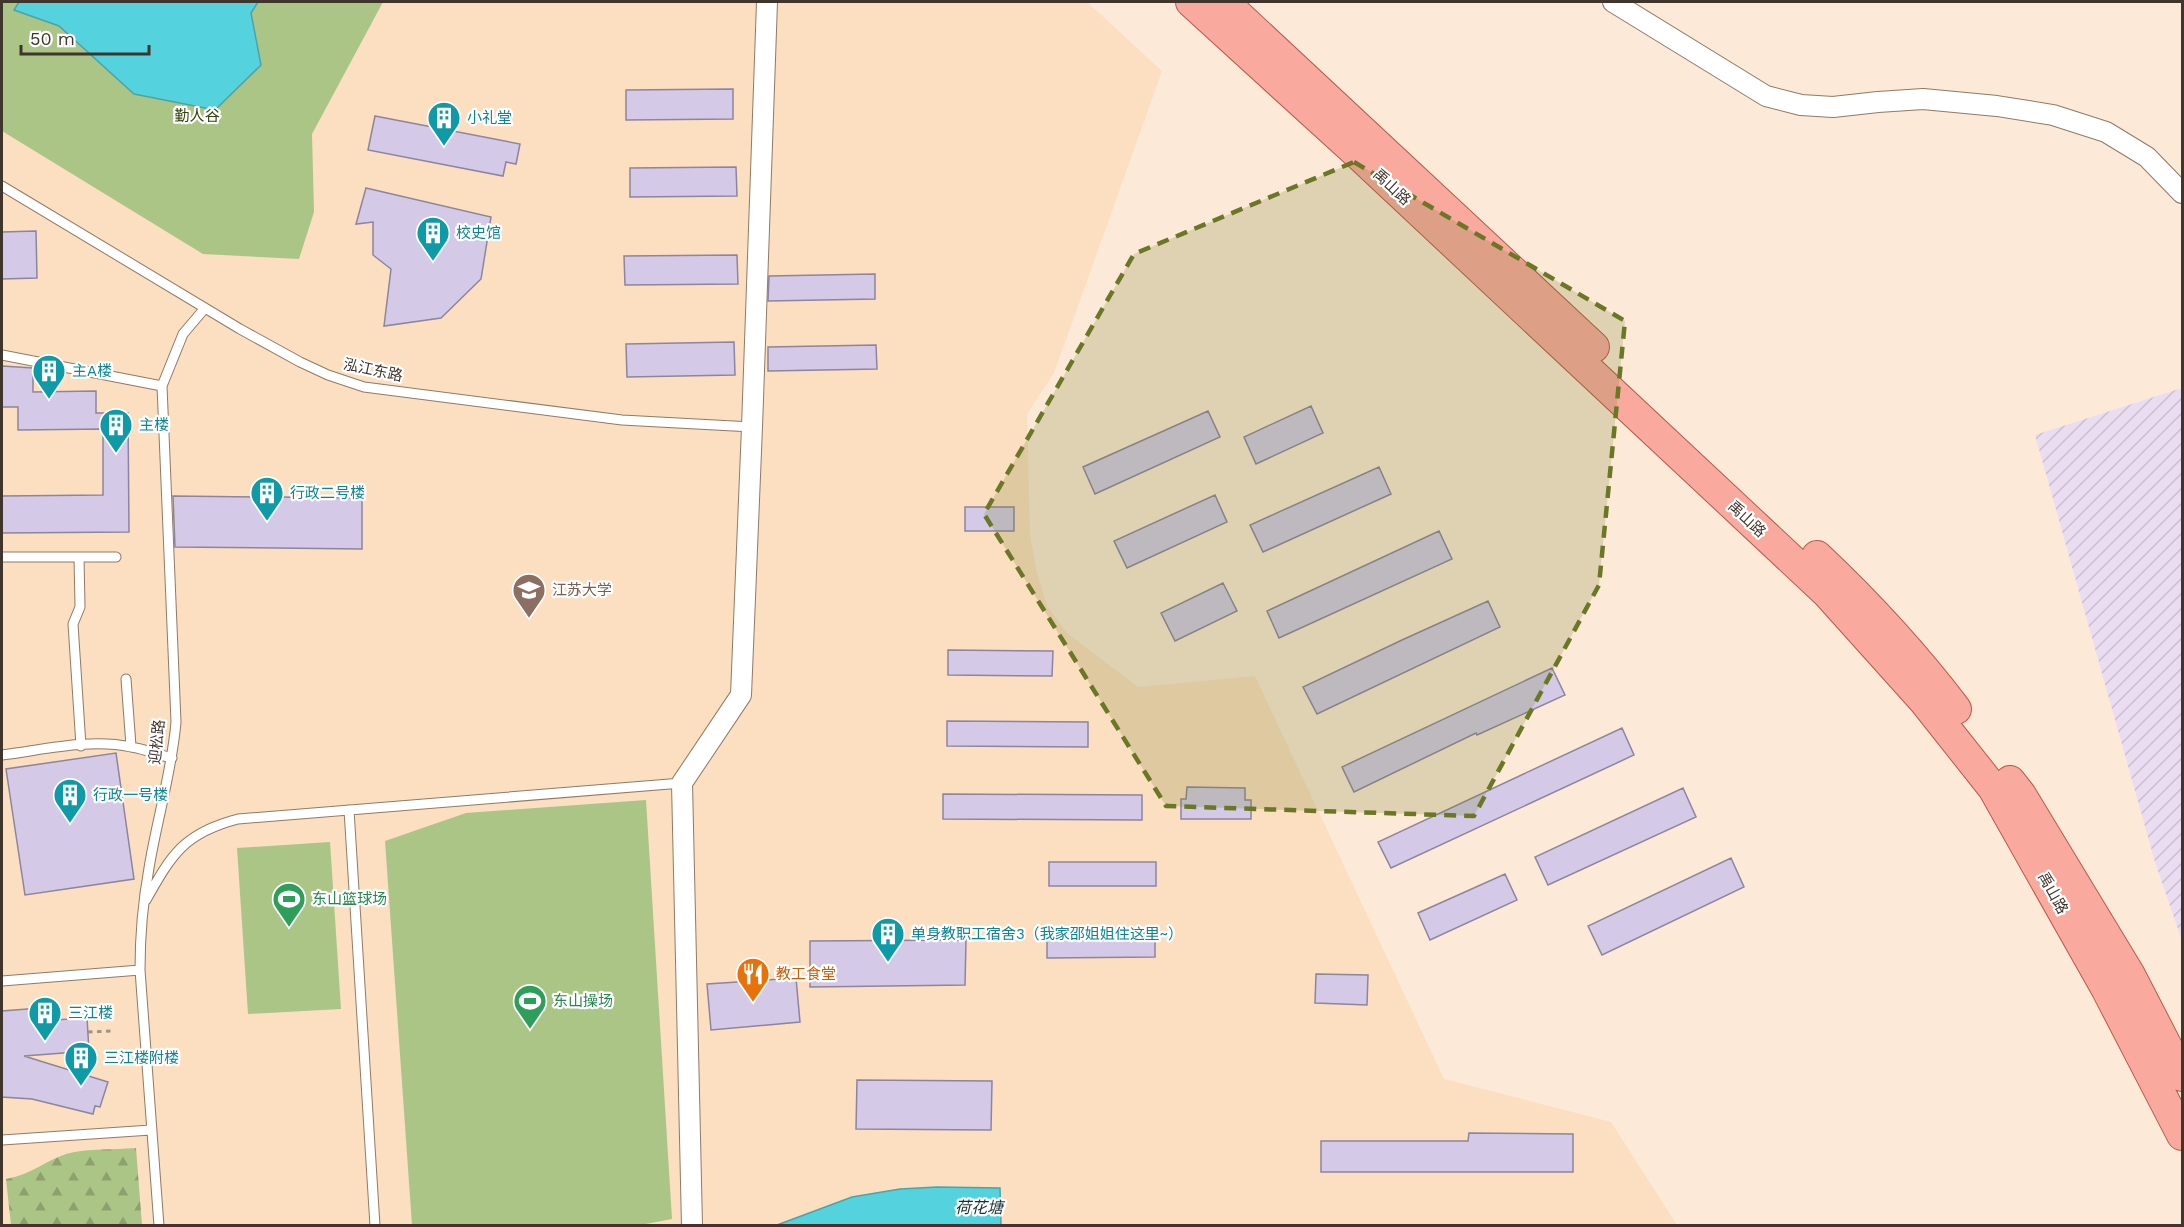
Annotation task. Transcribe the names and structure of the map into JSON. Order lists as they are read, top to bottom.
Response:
{
  "streets": {
    "main road": ["禹山路"],
    "lane": ["泓江东路", "迎松路"]
  },
  "crossings": [
    ["泓江东路", "迎松路"]
  ],
  "water": ["荷花塘"],
  "parks": ["勤人谷"],
  "places": {
    "building": [
      "小礼堂",
      "校史馆",
      "主A楼",
      "主楼",
      "行政二号楼",
      "行政一号楼",
      "单身教职工宿舍3（我家邵姐姐住这里~）",
      "三江楼",
      "三江楼附楼"
    ],
    "school or university": ["江苏大学"],
    "sports": ["东山篮球场", "东山操场"],
    "restaurant": ["教工食堂"]
  },
  "scale_bar": "50 m"
}
